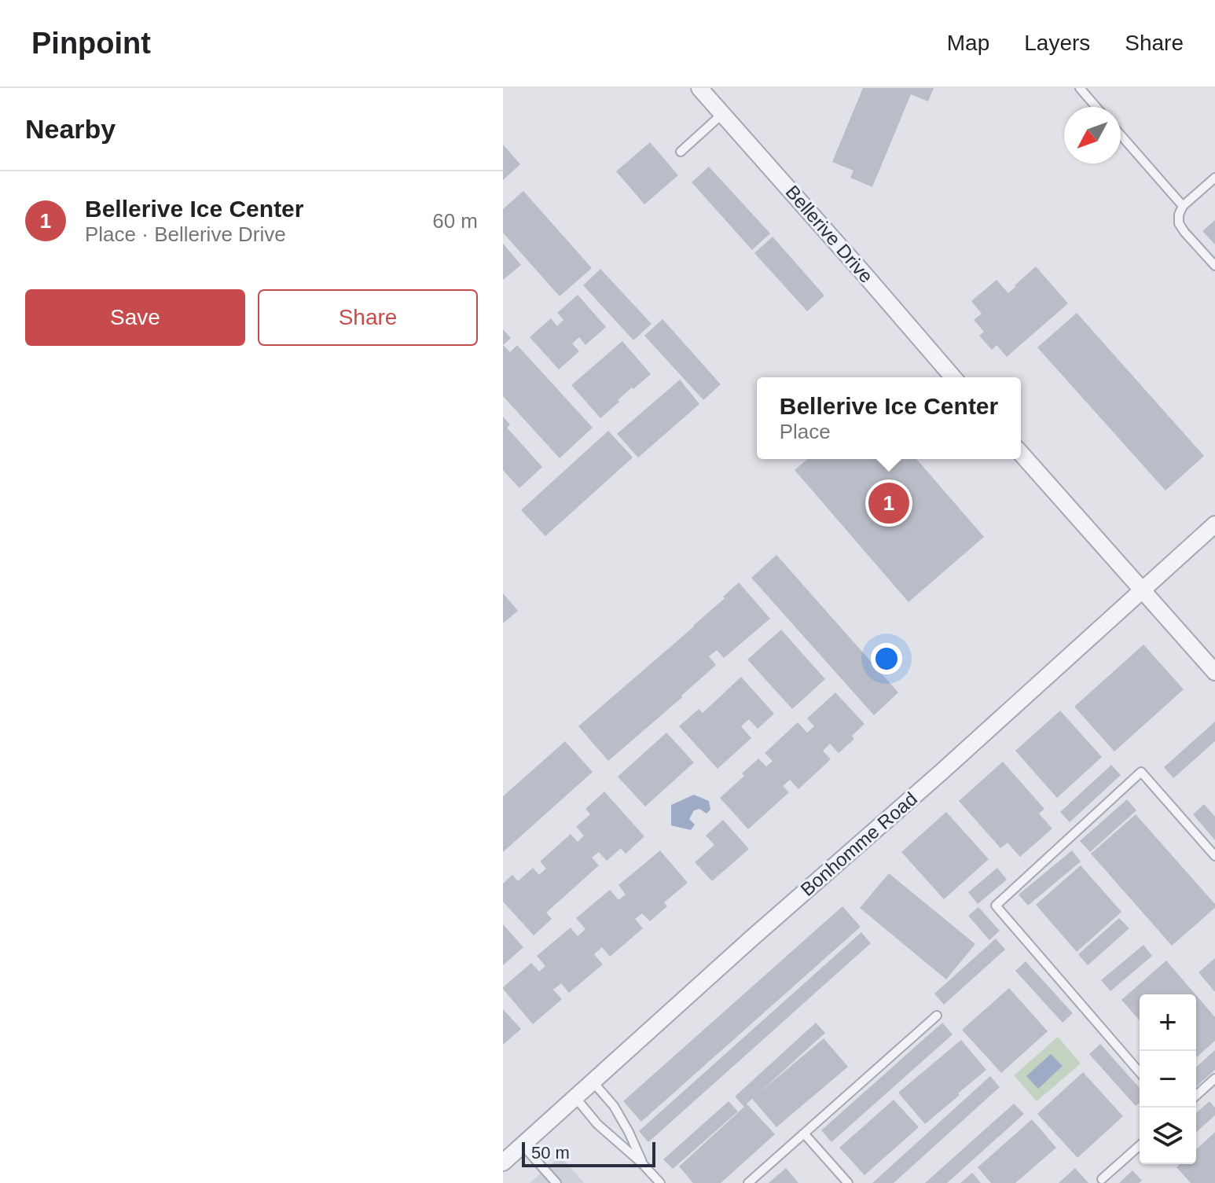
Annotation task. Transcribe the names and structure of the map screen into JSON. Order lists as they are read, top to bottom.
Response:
{
  "streets": {
    "street": ["Bellerive Drive", "Bonhomme Road"]
  },
  "scale_bar": "50 m",
  "north": "bottom left",
  "page": {
    "header": "Pinpoint",
    "nav": ["Map", "Layers", "Share"],
    "heading": "Nearby",
    "list": [
      {
        "mark": "1",
        "name": "Bellerive Ice Center",
        "note": "Place · Bellerive Drive",
        "value": "60 m"
      }
    ],
    "buttons": ["Save", "Share"],
    "popup": ["Bellerive Ice Center", "Place"],
    "pins": "1",
    "map_buttons": ["+", "−"],
    "scale": "50 m"
  }
}
